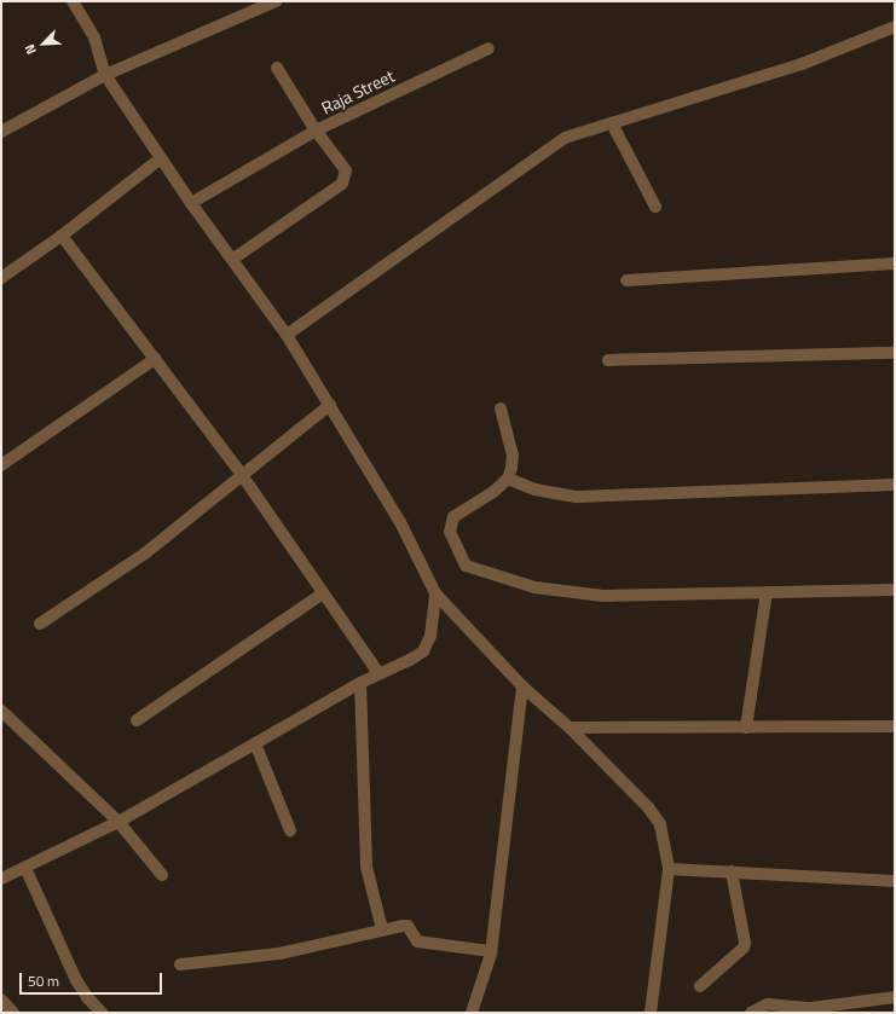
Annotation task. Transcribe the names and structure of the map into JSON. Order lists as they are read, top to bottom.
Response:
{
  "streets": {
    "street": ["Raja Street"]
  },
  "scale_bar": "50 m",
  "north": "bottom left"
}
